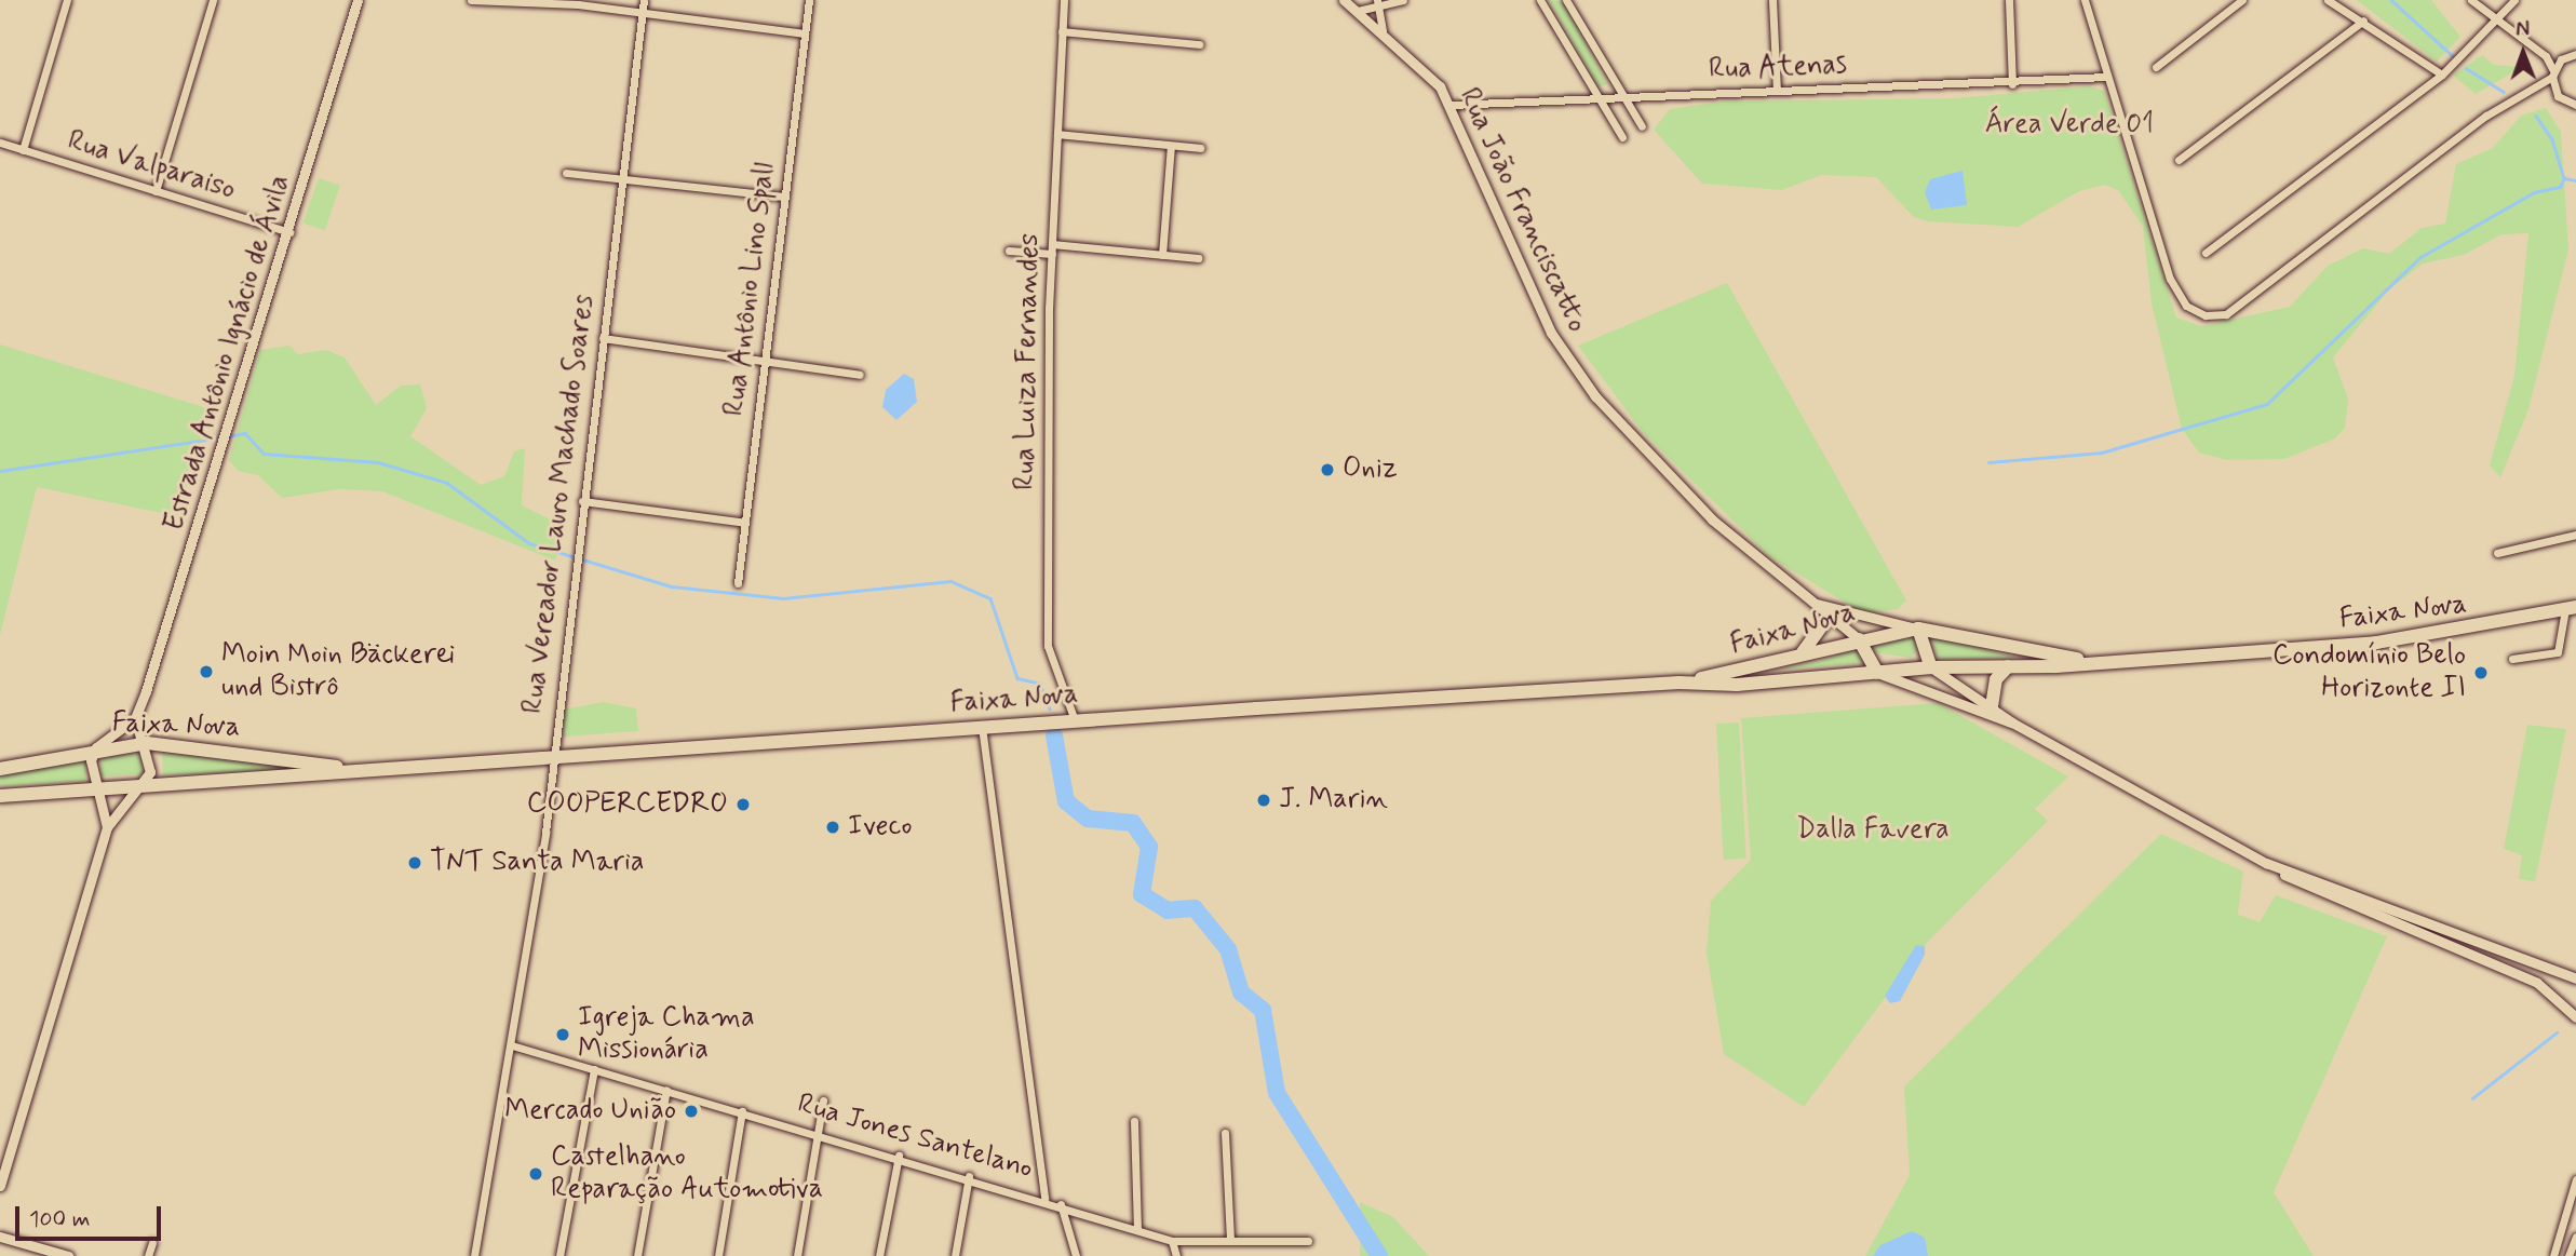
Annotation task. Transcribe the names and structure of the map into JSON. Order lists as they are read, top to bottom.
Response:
{
  "streets": {
    "highway": ["Faixa Nova"],
    "street": [
      "Rua Atenas",
      "Rua Valparaiso",
      "Rua João Franciscatto",
      "Rua Antônio Lino Spall",
      "Estrada Antônio Ignácio de Ávila",
      "Rua Luiza Fernandes",
      "Rua Vereador Lauro Machado Soares",
      "Rua Jones Santelano"
    ]
  },
  "crossings": [
    ["Rua Atenas", "Rua João Franciscatto"],
    ["Rua Valparaiso", "Estrada Antônio Ignácio de Ávila"],
    ["Rua João Franciscatto", "Faixa Nova"],
    ["Rua Luiza Fernandes", "Faixa Nova"],
    ["Rua Vereador Lauro Machado Soares", "Faixa Nova"],
    ["Rua Vereador Lauro Machado Soares", "Rua Jones Santelano"]
  ],
  "parks": ["Área Verde 01", "Dalla Favera"],
  "places": [
    "Oniz",
    "Moin Moin Bäckerei und Bistrô",
    "Condomínio Belo Horizonte II",
    "J. Marin",
    "COOPERCEDRO",
    "Iveco",
    "TNT Santa Maria",
    "Igreja Chama Missionária",
    "Mercado União",
    "Castelhano Reparação Automotiva"
  ],
  "scale_bar": "100 m",
  "north": "top"
}
